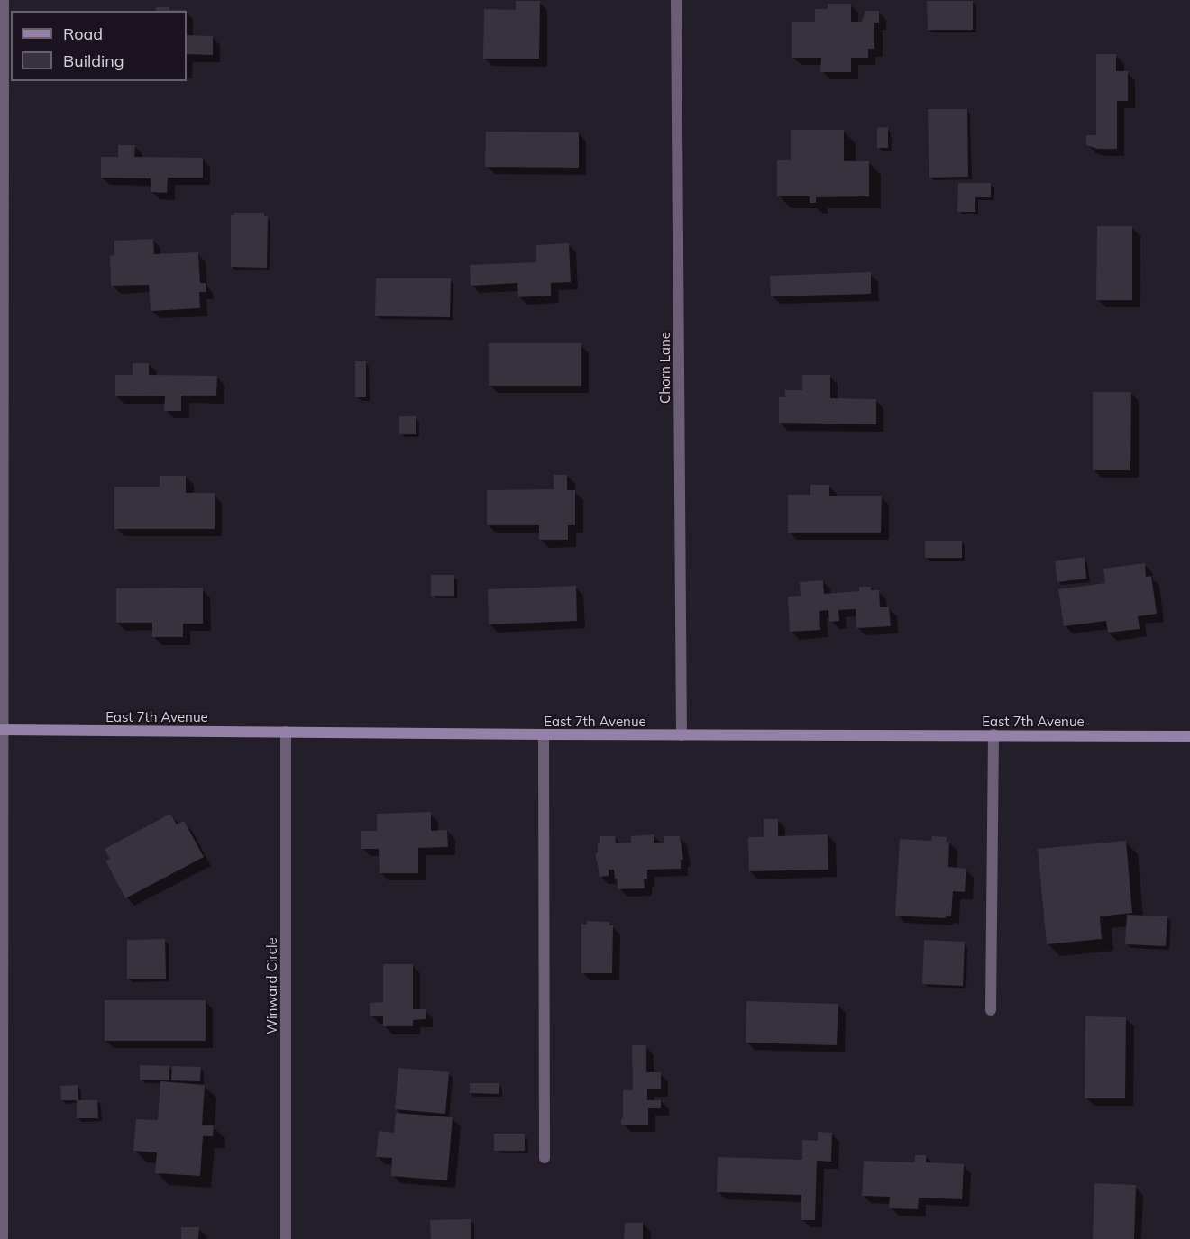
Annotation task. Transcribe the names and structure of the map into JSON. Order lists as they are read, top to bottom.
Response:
{
  "streets": {
    "main road": ["East 7th Avenue"],
    "street": ["Chorn Lane", "Winward Circle"]
  },
  "crossings": [
    ["Chorn Lane", "East 7th Avenue"],
    ["East 7th Avenue", "Winward Circle"]
  ],
  "legend": ["Road", "Building"]
}
